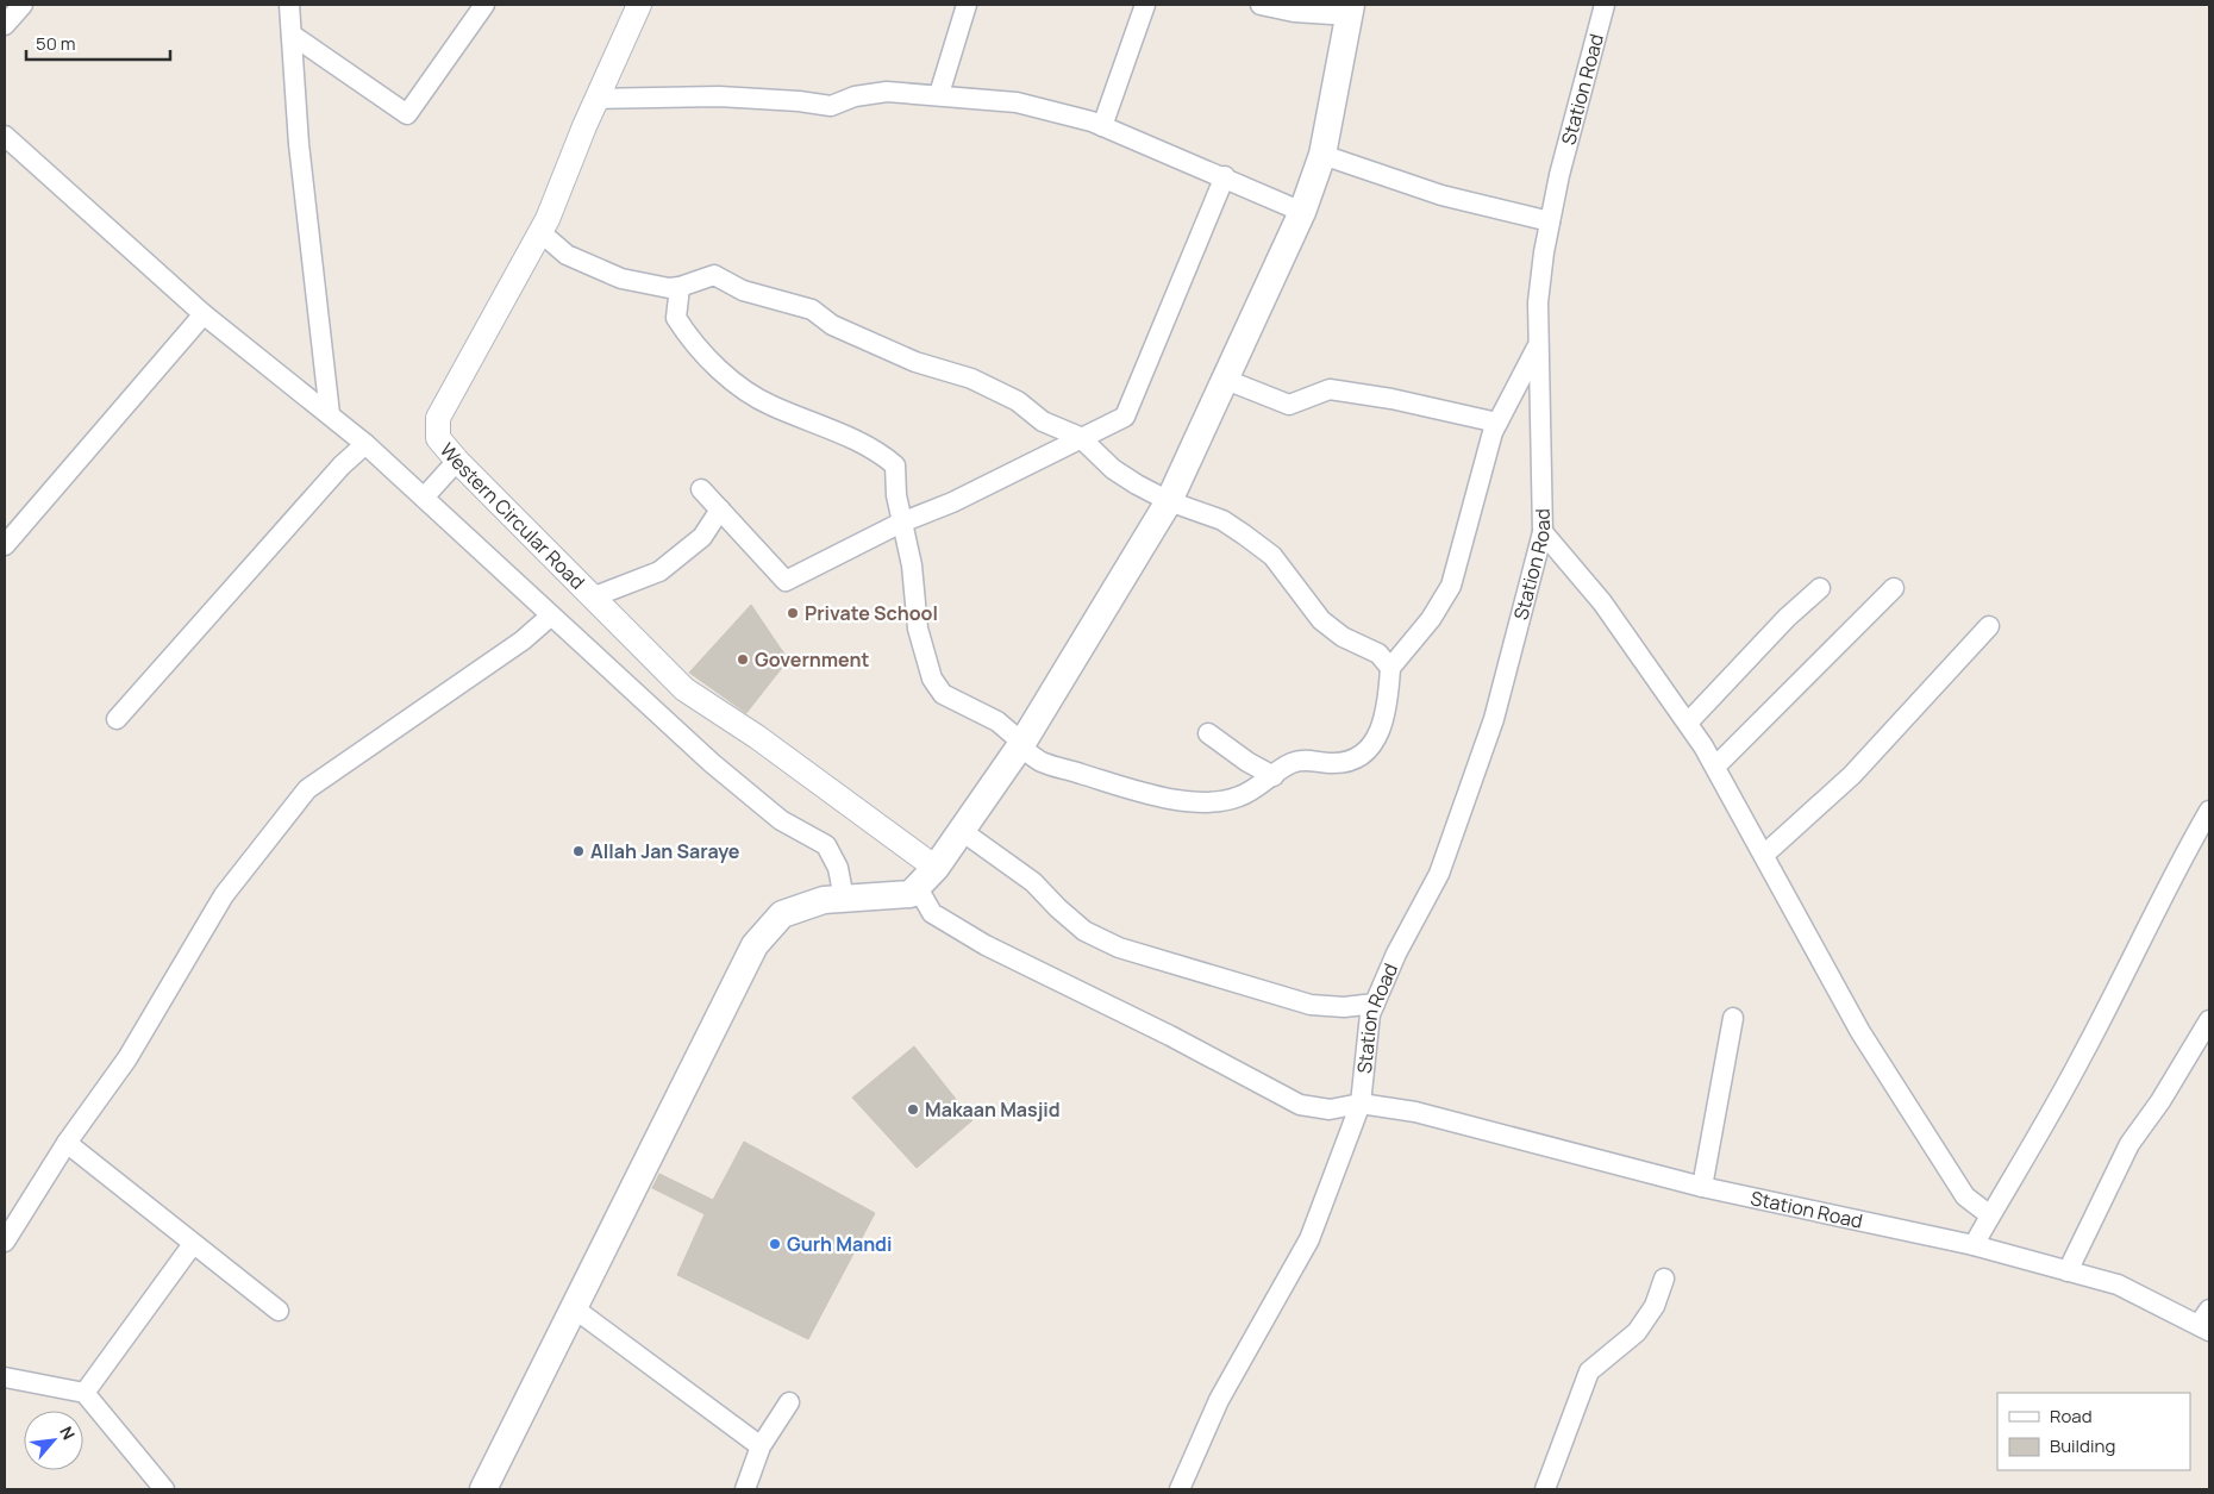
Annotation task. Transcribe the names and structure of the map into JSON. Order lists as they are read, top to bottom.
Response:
{
  "streets": {
    "street": ["Station Road", "Western Circular Road"]
  },
  "places": [
    "Private School",
    "Government",
    "Allah Jan Saraye",
    "Makaan Masjid",
    "Gurh Mandi"
  ],
  "legend": ["Road", "Building"],
  "scale_bar": "50 m",
  "north": "top right"
}
